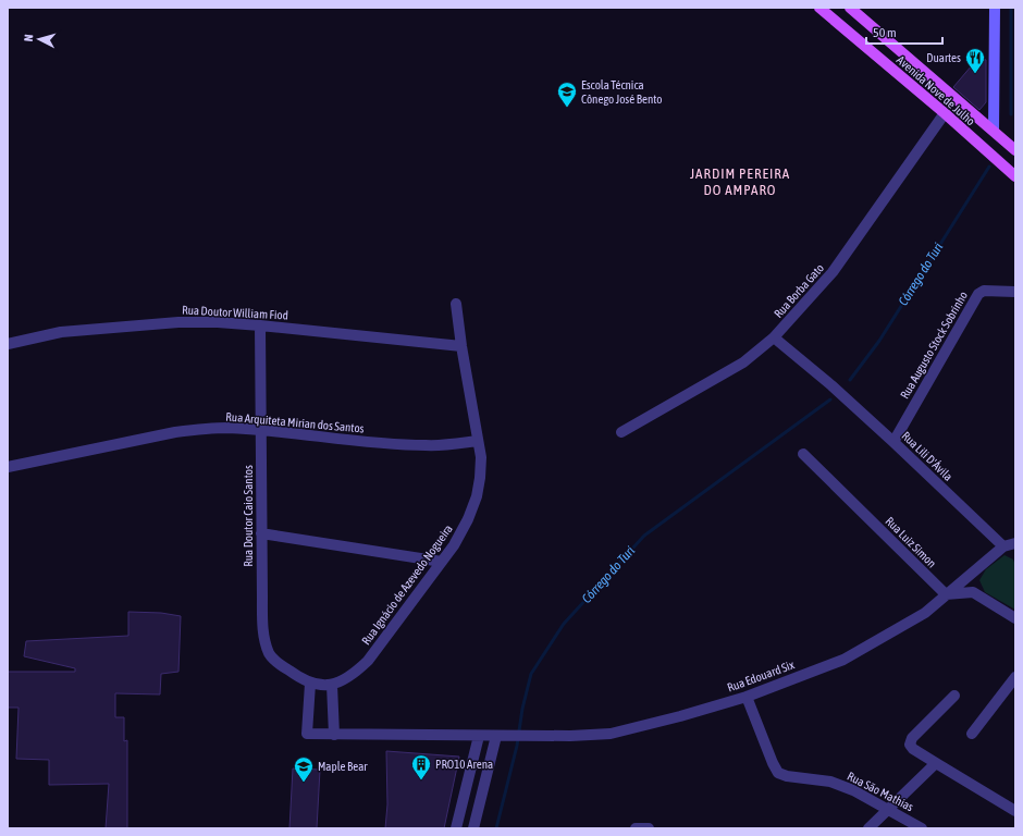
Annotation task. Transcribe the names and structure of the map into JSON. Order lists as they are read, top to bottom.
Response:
{
  "streets": {
    "main road": ["Avenida Nove de Julho"],
    "street": [
      "Rua Borba Gato",
      "Rua Doutor William Fiod",
      "Rua Augusto Stock Sobrinho",
      "Rua Arquiteta Mirian dos Santos",
      "Rua Lili D'Ávila",
      "Rua Doutor Caio Santos",
      "Rua Luiz Simon",
      "Rua Ignácio de Azevedo Nogueira",
      "Rua Edouard Six",
      "Rua São Mathias"
    ]
  },
  "crossings": [
    ["Avenida Nove de Julho", "Rua Borba Gato"],
    ["Rua Borba Gato", "Rua Lili D'Ávila"],
    ["Rua Doutor William Fiod", "Rua Doutor Caio Santos"],
    ["Rua Doutor William Fiod", "Rua Ignácio de Azevedo Nogueira"],
    ["Rua Augusto Stock Sobrinho", "Rua Lili D'Ávila"],
    ["Rua Arquiteta Mirian dos Santos", "Rua Doutor Caio Santos"],
    ["Rua Arquiteta Mirian dos Santos", "Rua Ignácio de Azevedo Nogueira"],
    ["Rua Lili D'Ávila", "Rua Edouard Six"],
    ["Rua Doutor Caio Santos", "Rua Ignácio de Azevedo Nogueira"],
    ["Rua Doutor Caio Santos", "Rua Edouard Six"],
    ["Rua Luiz Simon", "Rua Edouard Six"],
    ["Rua Ignácio de Azevedo Nogueira", "Rua Edouard Six"],
    ["Rua Edouard Six", "Rua São Mathias"]
  ],
  "districts": ["JARDIM PEREIRA DO AMPARO"],
  "water": ["Córrego do Turi"],
  "places": {
    "restaurant": ["Duartes"],
    "school or university": ["Escola Técnica Cônego José Bento", "Maple Bear"],
    "building": ["PRO10 Arena"]
  },
  "scale_bar": "50 m",
  "north": "left"
}
